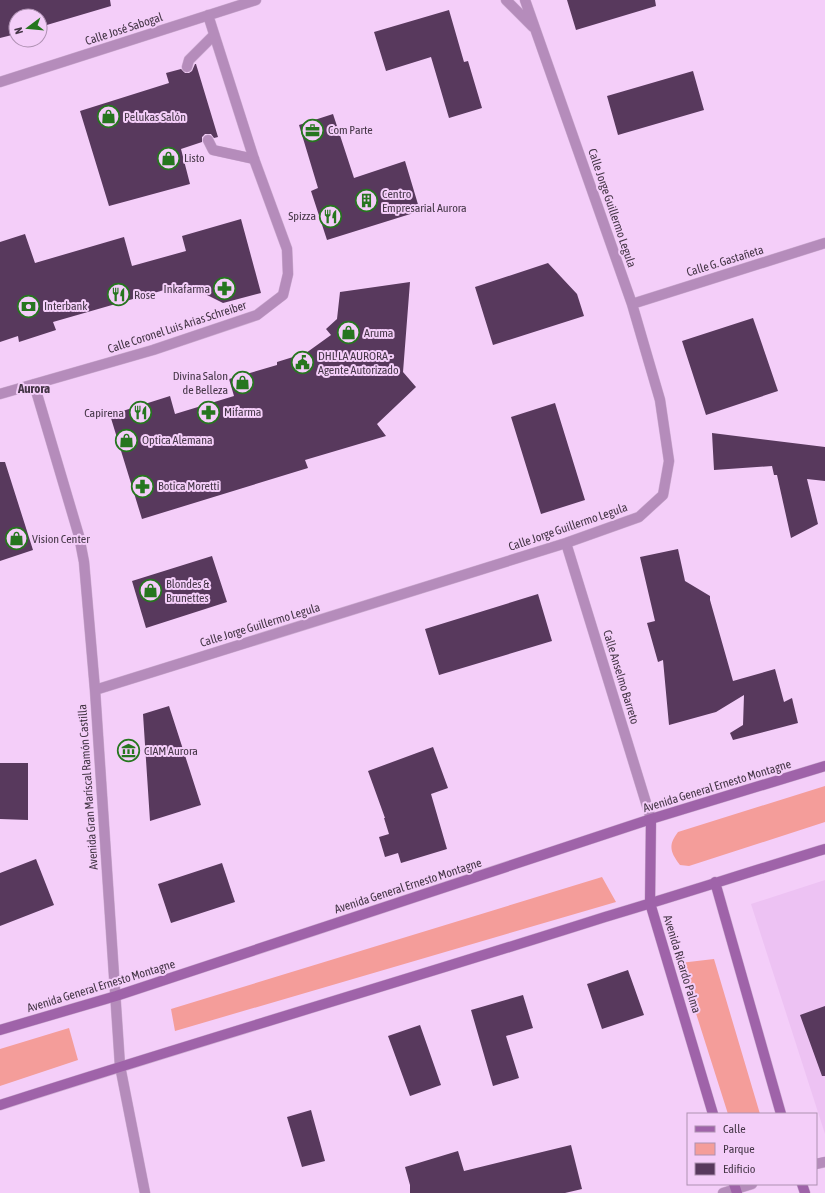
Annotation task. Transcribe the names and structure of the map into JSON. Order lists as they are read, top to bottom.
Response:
{
  "streets": {
    "main road": ["Avenida General Ernesto Montagne", "Avenida Ricardo Palma"],
    "street": [
      "Calle José Sabogal",
      "Calle Jorge Guillermo Legula",
      "Calle G. Gastañeta",
      "Calle Coronel Luis Arias Schreiber",
      "Calle Anselmo Barreto",
      "Avenida Gran Maríscal Ramón Castilla"
    ]
  },
  "crossings": [
    ["Calle José Sabogal", "Calle Coronel Luis Arias Schreiber"],
    ["Calle Jorge Guillermo Legula", "Calle G. Gastañeta"],
    ["Calle Jorge Guillermo Legula", "Calle Anselmo Barreto"],
    ["Calle Jorge Guillermo Legula", "Avenida Gran Maríscal Ramón Castilla"],
    ["Calle Coronel Luis Arias Schreiber", "Avenida Gran Maríscal Ramón Castilla"],
    ["Calle Anselmo Barreto", "Avenida General Ernesto Montagne"],
    ["Calle Anselmo Barreto", "Avenida Ricardo Palma"],
    ["Avenida General Ernesto Montagne", "Avenida Gran Maríscal Ramón Castilla"],
    ["Avenida General Ernesto Montagne", "Avenida Ricardo Palma"]
  ],
  "districts": ["Aurora"],
  "places": {
    "shop": [
      "Pelukas Salón",
      "Listo",
      "Aruma",
      "Divina Salon de Belleza",
      "Optica Alemana",
      "Vision Center",
      "Blondes & Brunettes"
    ],
    "office": ["Com Parte"],
    "building": ["Centro Empresarial Aurora"],
    "restaurant": ["Spizza", "Rose", "Capirena"],
    "pharmacy": ["Inkafarma", "Mifarma", "Botica Moretti"],
    "bank": ["Interbank"],
    "public building": ["DHL LA AURORA - Agente Autorizado"],
    "museum": ["CIAM Aurora"]
  },
  "legend": ["Calle", "Parque", "Edificio"],
  "north": "left"
}
